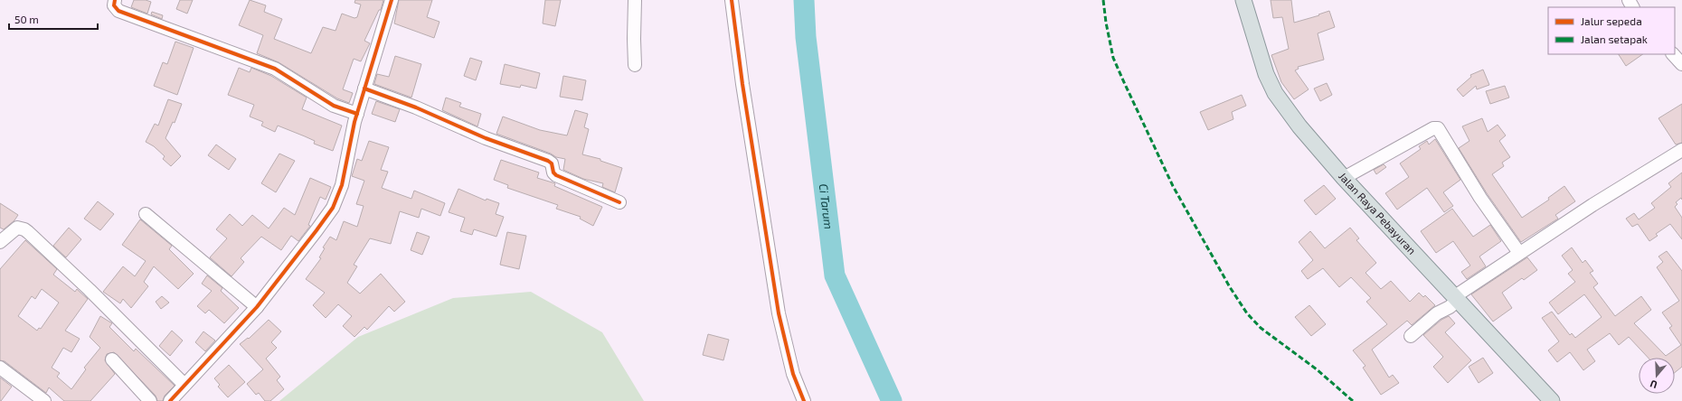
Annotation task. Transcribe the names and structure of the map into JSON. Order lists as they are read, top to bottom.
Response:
{
  "streets": {
    "main road": ["Jalan Raya Pebayuran"]
  },
  "water": ["Ci Tarum"],
  "legend": ["Jalur sepeda", "Jalan setapak"],
  "scale_bar": "50 m",
  "north": "bottom"
}
